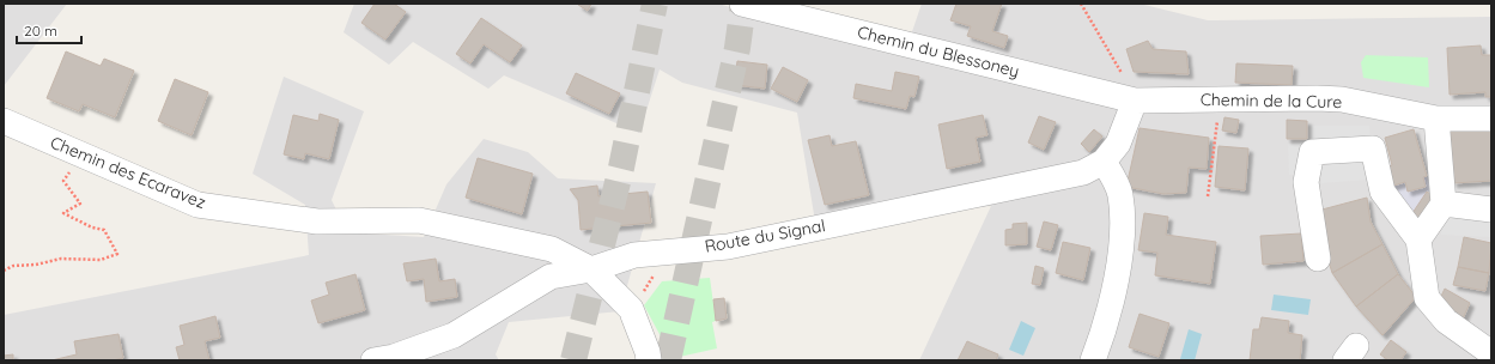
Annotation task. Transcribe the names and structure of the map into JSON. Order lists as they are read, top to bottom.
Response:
{
  "streets": {
    "street": [
      "Chemin du Blessoney",
      "Chemin de la Cure",
      "Chemin des Ecaravez",
      "Route du Signal"
    ]
  },
  "crossings": [
    ["Chemin du Blessoney", "Chemin de la Cure"],
    ["Chemin du Blessoney", "Route du Signal"],
    ["Chemin de la Cure", "Route du Signal"],
    ["Chemin des Ecaravez", "Route du Signal"]
  ],
  "scale_bar": "20 m"
}
